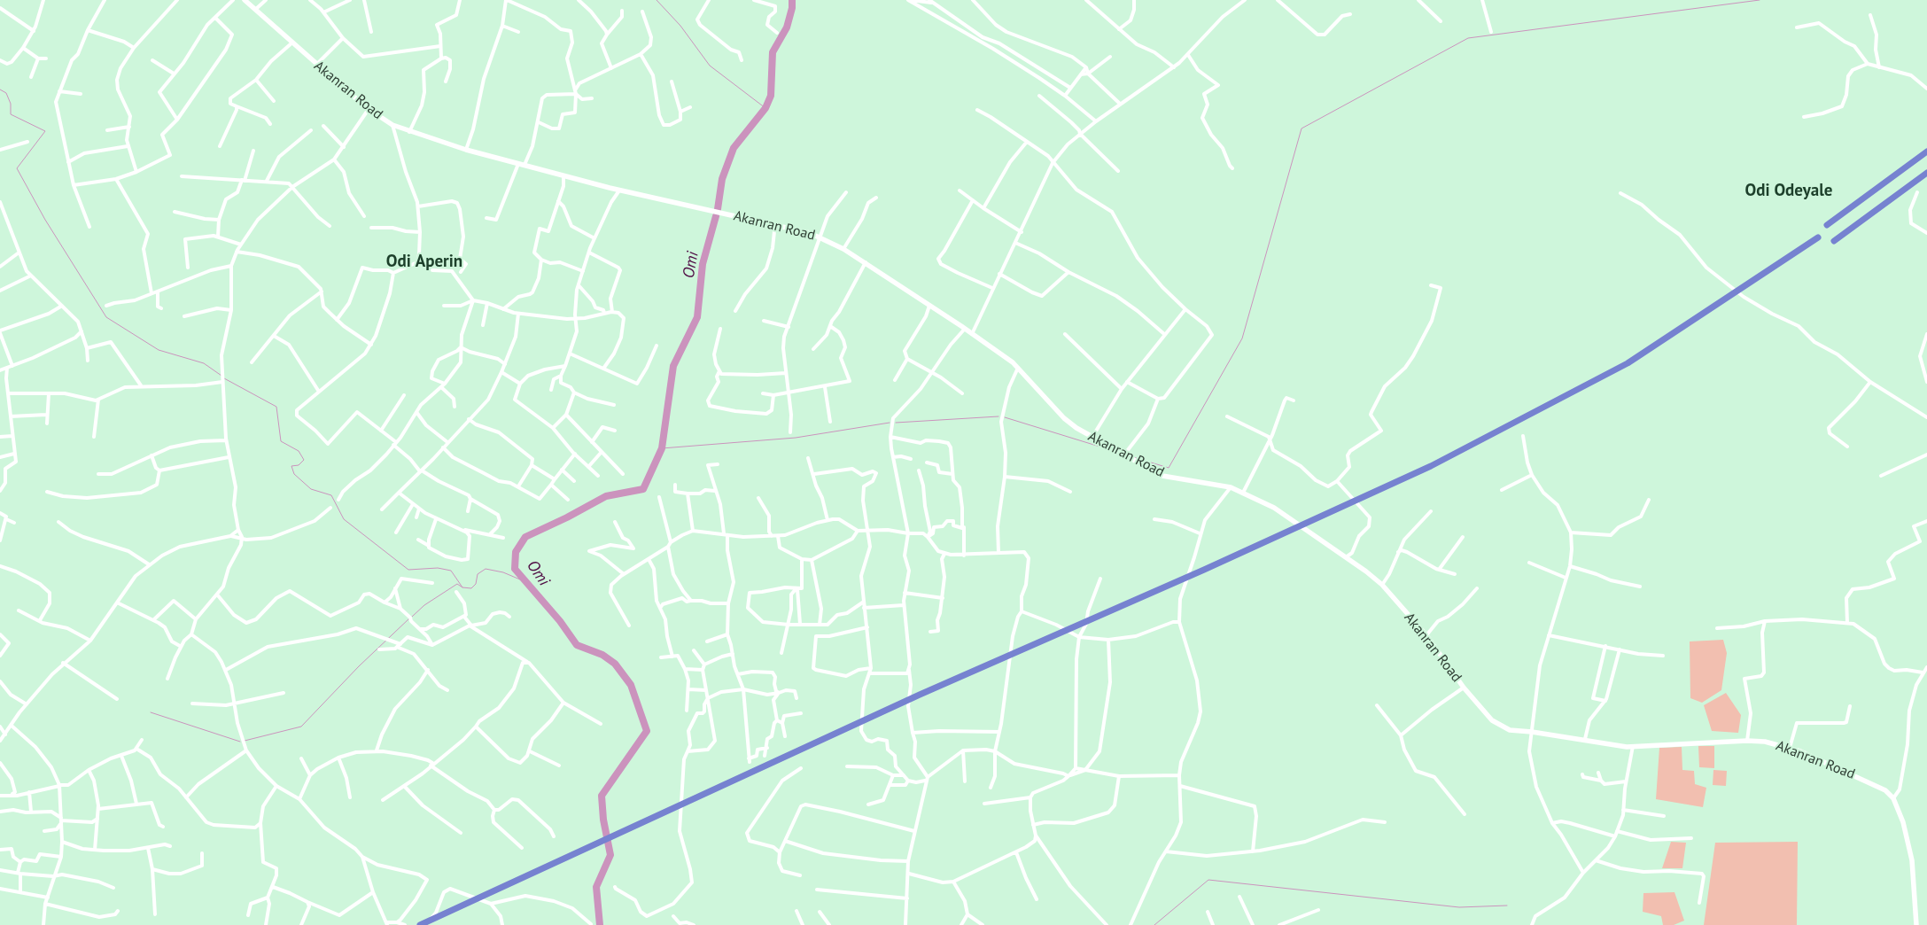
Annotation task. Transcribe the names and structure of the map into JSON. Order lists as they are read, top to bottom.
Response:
{
  "streets": {
    "main road": ["Akanran Road"]
  },
  "districts": ["Odi Odeyale", "Odi Aperin"],
  "water": ["Omi"]
}
